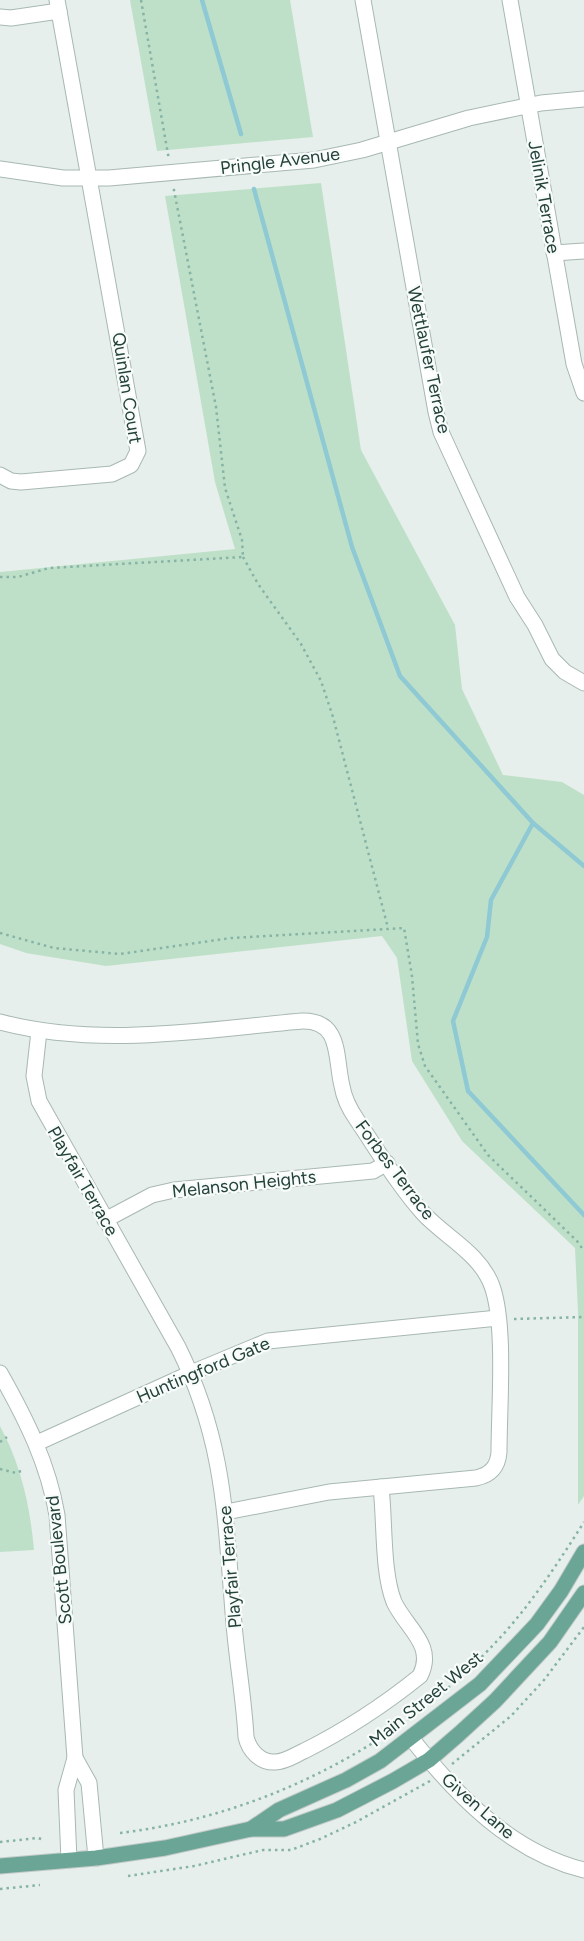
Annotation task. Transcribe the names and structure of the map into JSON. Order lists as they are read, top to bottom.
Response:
{
  "streets": {
    "main road": ["Main Street West"],
    "street": [
      "Pringle Avenue",
      "Jelinik Terrace",
      "Wettlaufer Terrace",
      "Quinlan Court",
      "Forbes Terrace",
      "Playfair Terrace",
      "Melanson Heights",
      "Huntingford Gate",
      "Scott Boulevard",
      "Given Lane"
    ]
  },
  "crossings": [
    ["Pringle Avenue", "Jelinik Terrace"],
    ["Pringle Avenue", "Wettlaufer Terrace"],
    ["Pringle Avenue", "Quinlan Court"],
    ["Forbes Terrace", "Playfair Terrace"],
    ["Forbes Terrace", "Melanson Heights"],
    ["Forbes Terrace", "Huntingford Gate"],
    ["Playfair Terrace", "Melanson Heights"],
    ["Playfair Terrace", "Huntingford Gate"],
    ["Huntingford Gate", "Scott Boulevard"],
    ["Scott Boulevard", "Main Street West"],
    ["Main Street West", "Given Lane"]
  ]
}
